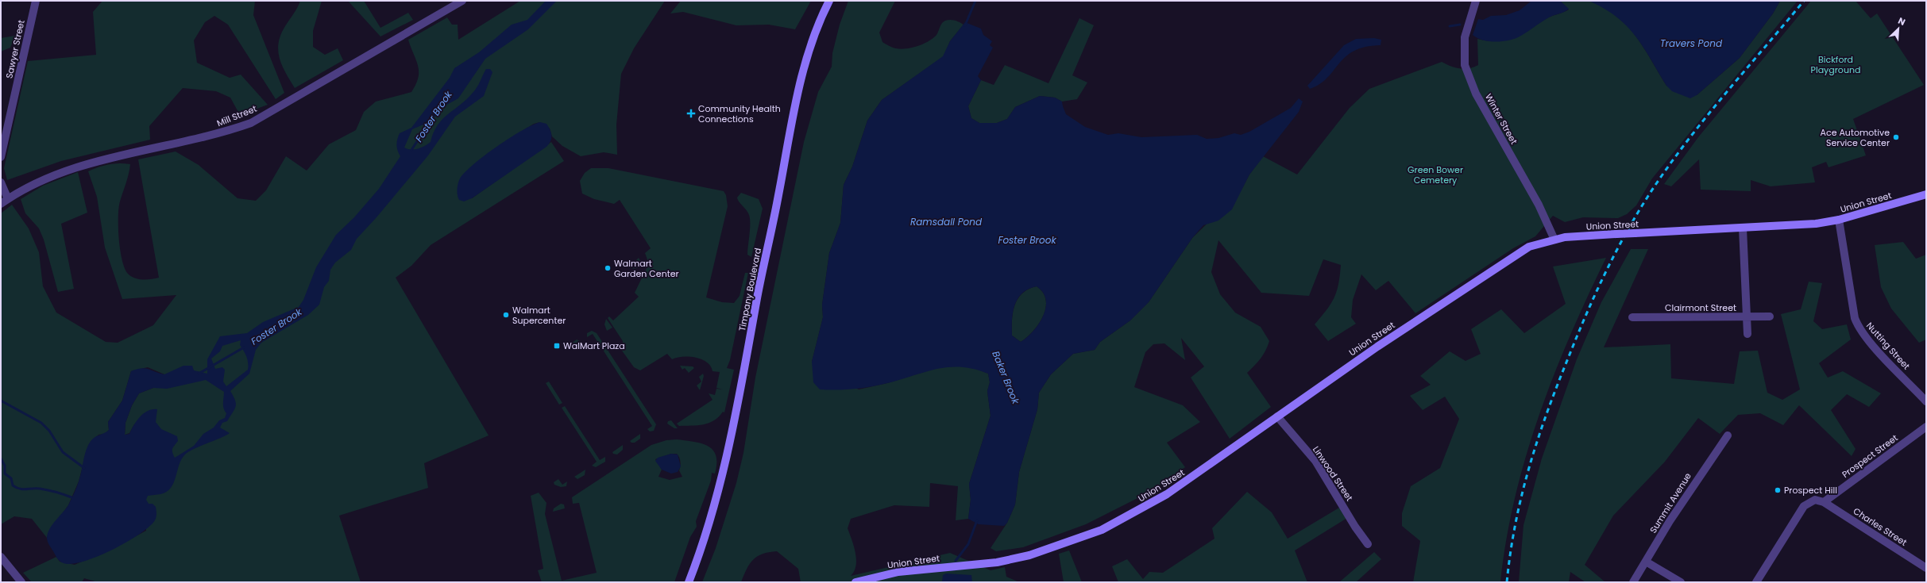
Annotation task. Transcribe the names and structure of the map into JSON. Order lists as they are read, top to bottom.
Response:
{
  "streets": {
    "street": [
      "Sawyer Street",
      "Mill Street",
      "Winter Street",
      "Union Street",
      "Timpany Boulevard",
      "Clairmont Street",
      "Nutting Street",
      "Prospect Street",
      "Linwood Street",
      "Summit Avenue",
      "Charles Street"
    ]
  },
  "crossings": [
    ["Winter Street", "Union Street"],
    ["Union Street", "Nutting Street"],
    ["Union Street", "Linwood Street"],
    ["Prospect Street", "Charles Street"]
  ],
  "water": [
    "Travers Pond",
    "Foster Brook",
    "Ramsdall Pond",
    "Baker Brook"
  ],
  "parks": ["Bickford Playground", "Green Bower Cemetery"],
  "places": {
    "health": ["Community Health Connections"],
    "other": [
      "Ace Automotive Service Center",
      "Walmart Garden Center",
      "Walmart Supercenter",
      "Prospect Hill"
    ],
    "transit": ["WalMart Plaza"]
  },
  "north": "top right"
}
